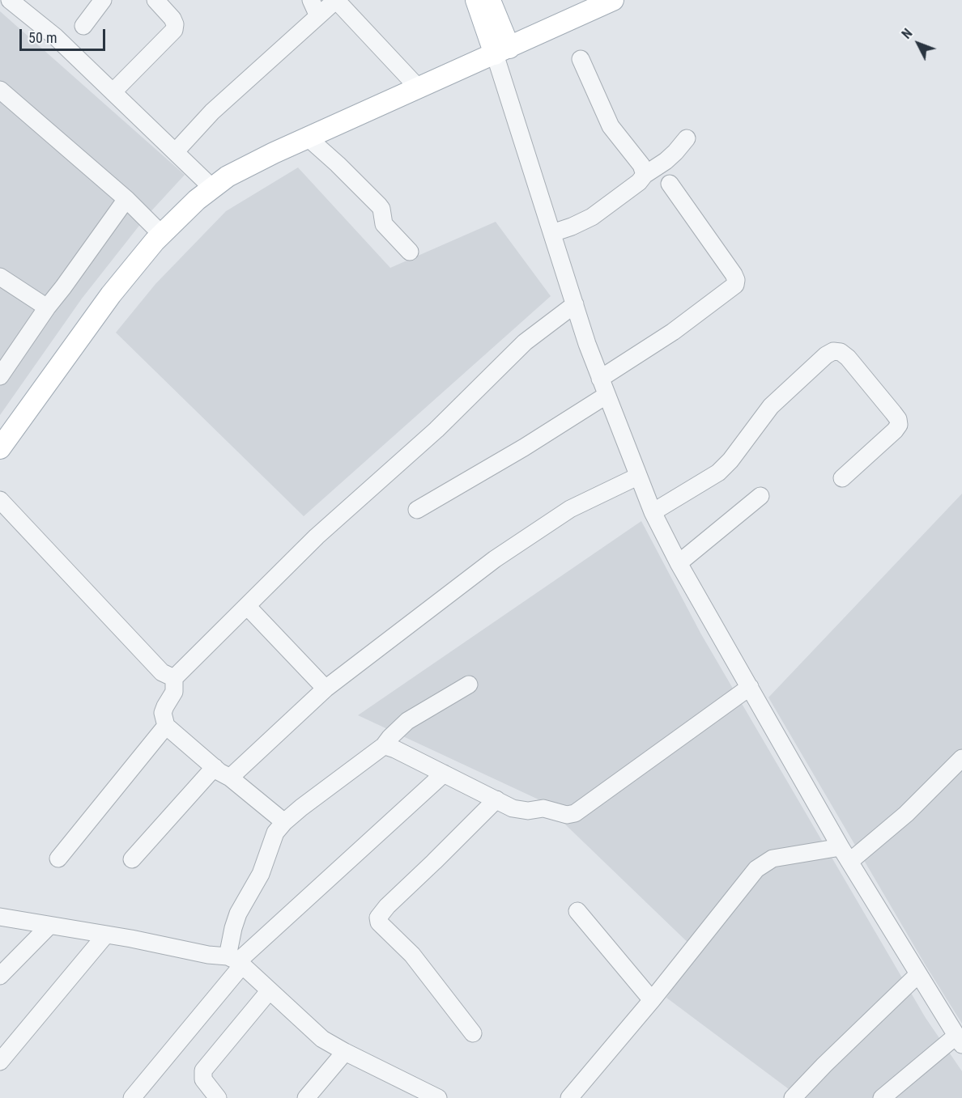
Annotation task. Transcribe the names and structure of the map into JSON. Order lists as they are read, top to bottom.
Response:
{
  "scale_bar": "50 m",
  "north": "top left"
}
